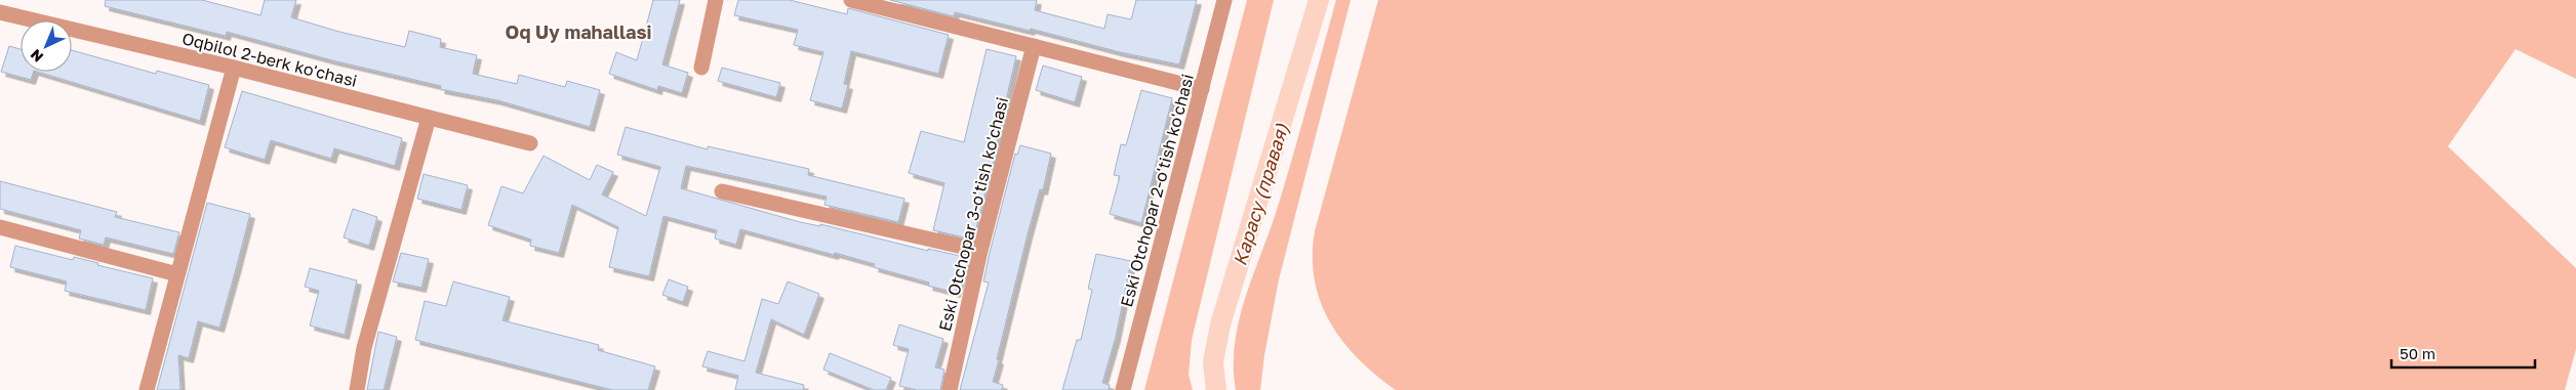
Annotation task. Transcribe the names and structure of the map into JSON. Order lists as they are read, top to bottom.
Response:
{
  "streets": {
    "street": ["Oqbilol 2-berk ko'chasi", "Eski Otchopar 2-o'tish ko'chasi", "Eski Otchopar 3-o'tish ko'chasi"]
  },
  "districts": ["Oq Uy mahallasi"],
  "water": ["Карасу (правая)"],
  "scale_bar": "50 m",
  "north": "bottom left"
}
